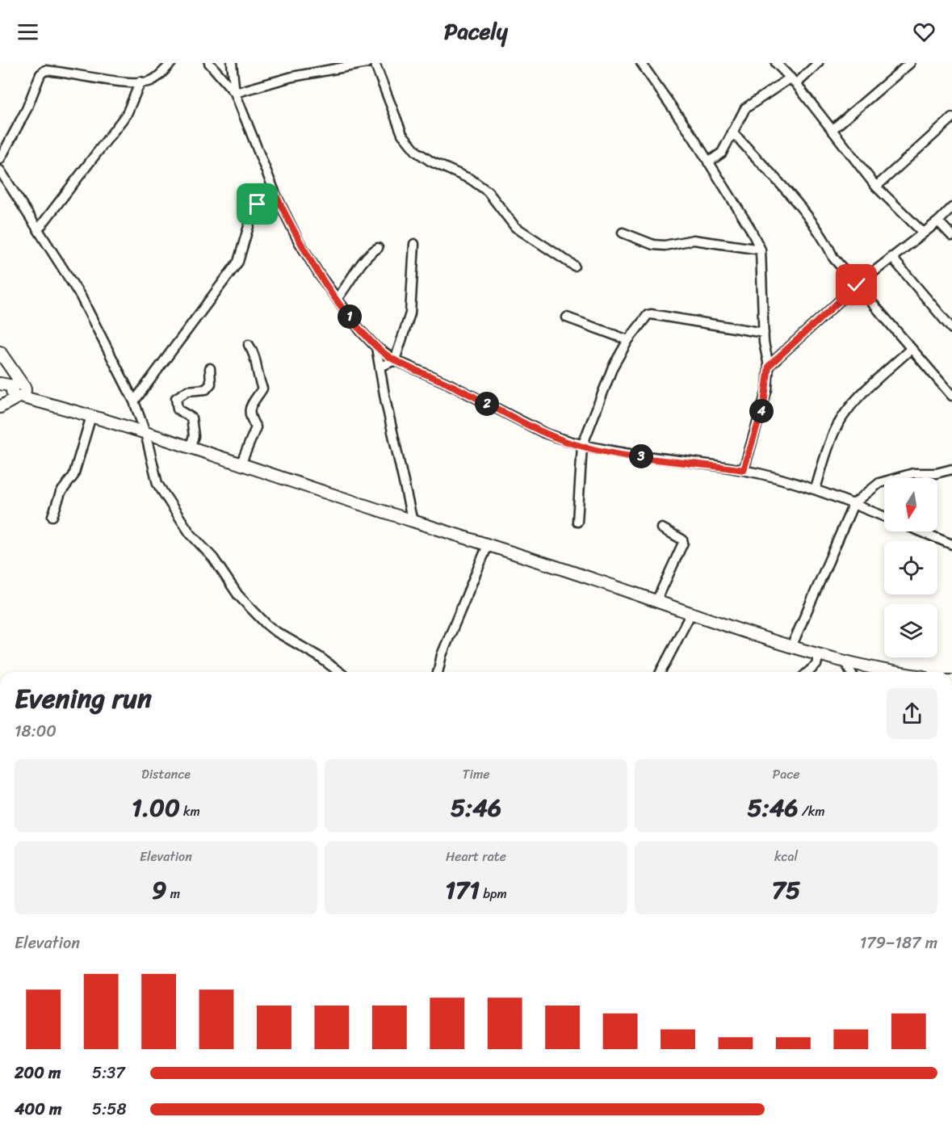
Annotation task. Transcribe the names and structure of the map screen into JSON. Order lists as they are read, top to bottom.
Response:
{
  "north": "bottom",
  "page": {
    "header": "Pacely",
    "pins": [
      "1",
      "2",
      "4",
      "3"
    ],
    "heading": ["Evening run", "18:00"],
    "stats": [
      ["Distance", "1.00 km"],
      ["Time", "5:46"],
      ["Pace", "5:46 /km"],
      ["Elevation", "9 m"],
      ["Heart rate", "171 bpm"],
      ["kcal", "75"]
    ],
    "chart": ["Elevation", "179–187 m"],
    "list": [
      {
        "name": "200 m",
        "note": "5:37"
      },
      {
        "name": "400 m",
        "note": "5:58"
      }
    ]
  }
}
